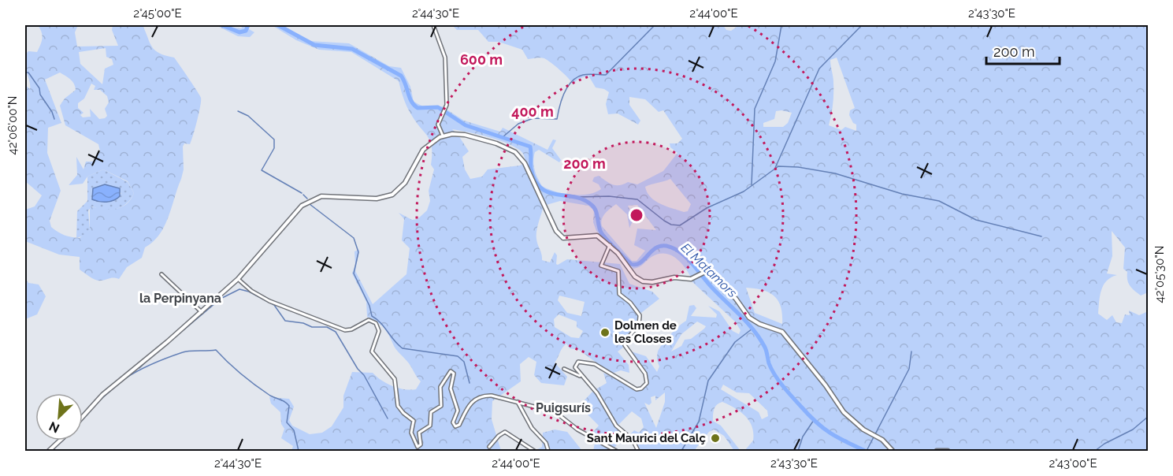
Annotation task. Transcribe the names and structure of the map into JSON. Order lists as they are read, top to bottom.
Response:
{
  "districts": ["la Perpinyana", "Puigsurís"],
  "water": ["El Matamors"],
  "places": ["Dolmen de les Closes", "Sant Maurici del Calç"],
  "scale_bar": "200 m",
  "north": "bottom left",
  "coordinates": [
    "2°45'00\"E",
    "2°44'30\"E",
    "2°44'00\"E",
    "2°43'30\"E",
    "42°06'00\"N",
    "42°05'30\"N",
    "2°43'00\"E"
  ],
  "rings": ["600 m", "400 m", "200 m"]
}
